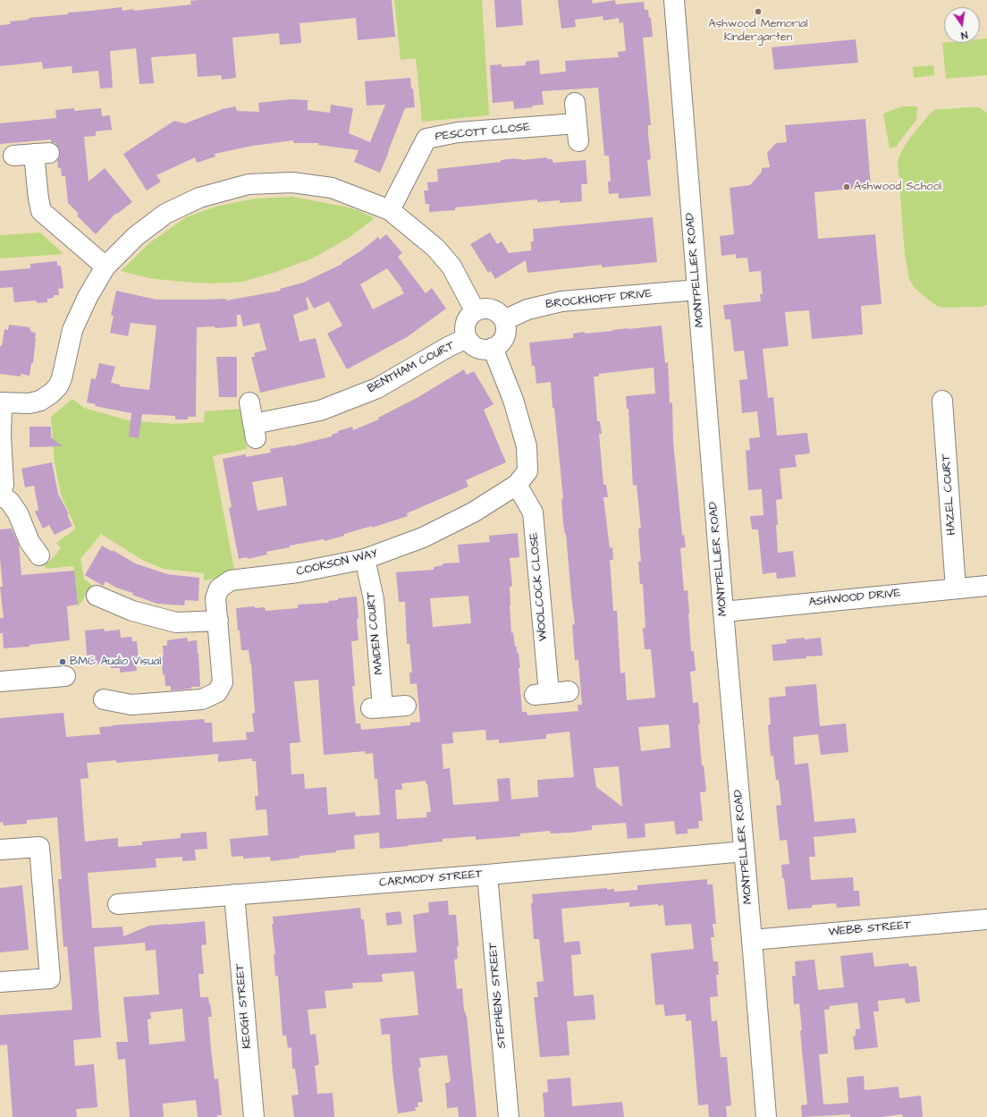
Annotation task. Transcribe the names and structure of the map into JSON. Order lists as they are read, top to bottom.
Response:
{
  "streets": {
    "street": [
      "PESCOTT CLOSE",
      "MONTPELLIER ROAD",
      "BROCKHOFF DRIVE",
      "BENTHAM COURT",
      "HAZEL COURT",
      "COOKSON WAY",
      "WOOLCOCK CLOSE",
      "ASHWOOD DRIVE",
      "MAIDEN COURT",
      "CARMODY STREET",
      "WEBB STREET",
      "STEPHENS STREET",
      "KEOGH STREET"
    ]
  },
  "crossings": [
    ["MONTPELLIER ROAD", "BROCKHOFF DRIVE"],
    ["MONTPELLIER ROAD", "ASHWOOD DRIVE"],
    ["MONTPELLIER ROAD", "CARMODY STREET"],
    ["MONTPELLIER ROAD", "WEBB STREET"],
    ["BROCKHOFF DRIVE", "BENTHAM COURT"],
    ["BROCKHOFF DRIVE", "COOKSON WAY"],
    ["BENTHAM COURT", "COOKSON WAY"],
    ["HAZEL COURT", "ASHWOOD DRIVE"],
    ["COOKSON WAY", "WOOLCOCK CLOSE"],
    ["COOKSON WAY", "MAIDEN COURT"],
    ["CARMODY STREET", "STEPHENS STREET"],
    ["CARMODY STREET", "KEOGH STREET"]
  ],
  "places": ["Ashwood Memorial Kindergarten", "Ashwood School", "BMC Audio Visual"],
  "north": "bottom"
}
